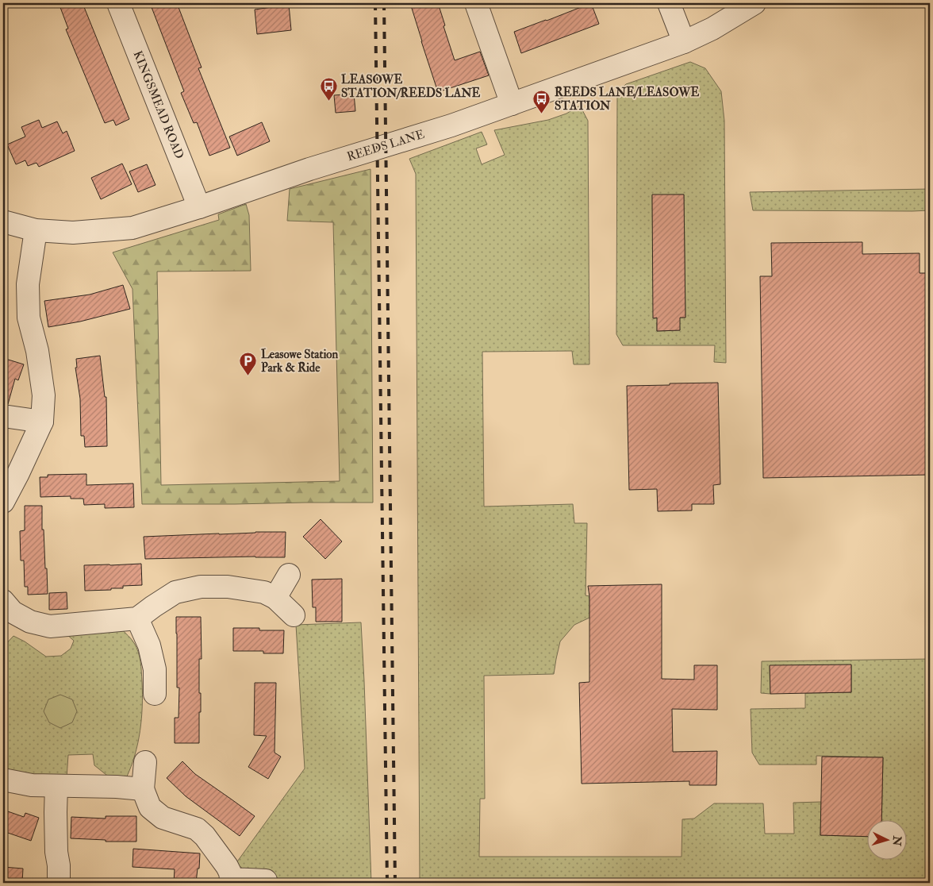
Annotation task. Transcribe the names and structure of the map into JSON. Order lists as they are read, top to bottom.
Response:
{
  "streets": {
    "street": ["KINGSMEAD ROAD", "REEDS LANE"]
  },
  "crossings": [
    ["KINGSMEAD ROAD", "REEDS LANE"]
  ],
  "places": {
    "bus stop": ["LEASOWE STATION/REEDS LANE", "REEDS LANE/LEASOWE STATION"],
    "parking": ["Leasowe Station Park & Ride"]
  },
  "north": "right"
}
